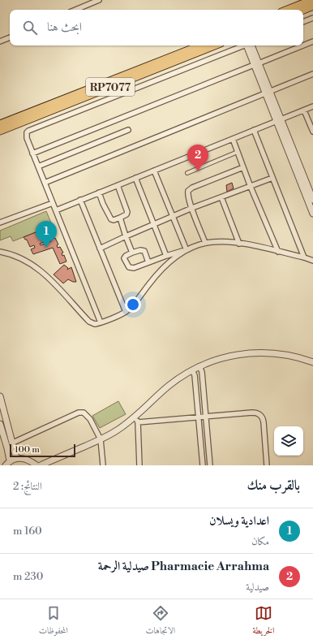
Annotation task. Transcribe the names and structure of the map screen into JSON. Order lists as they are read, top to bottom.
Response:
{
  "streets": {
    "main road": ["RP7077"]
  },
  "scale_bar": "100 m",
  "page": {
    "search": "ابحث هنا",
    "pins": ["2", "1"],
    "scale": "100 m",
    "heading": ["بالقرب منك", "النتائج: 2"],
    "list": [
      {
        "mark": "1",
        "name": "اعدادية ويسلان",
        "note": "مكان",
        "value": "160 m"
      },
      {
        "mark": "2",
        "name": "Pharmacie Arrahma صيدلية الرحمة",
        "note": "صيدلية",
        "value": "230 m"
      }
    ],
    "nav": ["الخريطة", "الاتجاهات", "المحفوظات"]
  }
}
